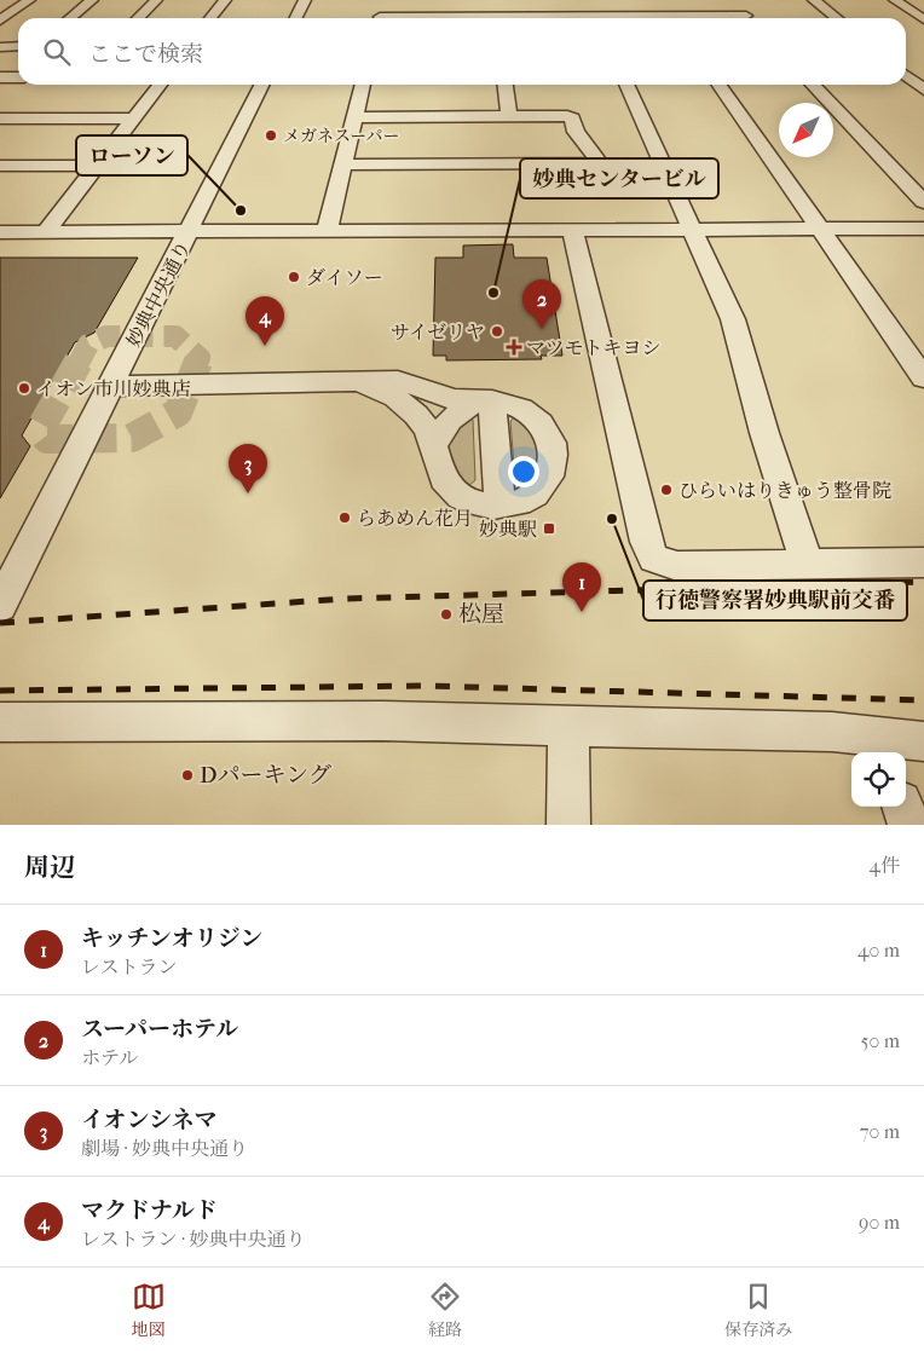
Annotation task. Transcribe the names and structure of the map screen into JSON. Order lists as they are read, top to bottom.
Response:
{
  "streets": {
    "street": ["妙典中央通り"]
  },
  "places": {
    "other": [
      "メガネスーパー",
      "ローソン",
      "ダイソー",
      "妙典センタービル",
      "サイゼリヤ",
      "イオン市川妙典店",
      "ひらいはりきゅう整骨院",
      "らあめん花月",
      "行徳警察署妙典駅前交番",
      "松屋",
      "Dパーキング"
    ],
    "health": ["マツモトキヨシ"],
    "transit": ["妙典駅"]
  },
  "north": "bottom left",
  "page": {
    "search": "ここで検索",
    "pins": [
      "2",
      "4",
      "3",
      "1"
    ],
    "heading": ["周辺", "4件"],
    "list": [
      {
        "mark": "1",
        "name": "キッチンオリジン",
        "note": "レストラン",
        "value": "40 m"
      },
      {
        "mark": "2",
        "name": "スーパーホテル",
        "note": "ホテル",
        "value": "50 m"
      },
      {
        "mark": "3",
        "name": "イオンシネマ",
        "note": "劇場 · 妙典中央通り",
        "value": "70 m"
      },
      {
        "mark": "4",
        "name": "マクドナルド",
        "note": "レストラン · 妙典中央通り",
        "value": "90 m"
      }
    ],
    "nav": ["地図", "経路", "保存済み"]
  }
}
